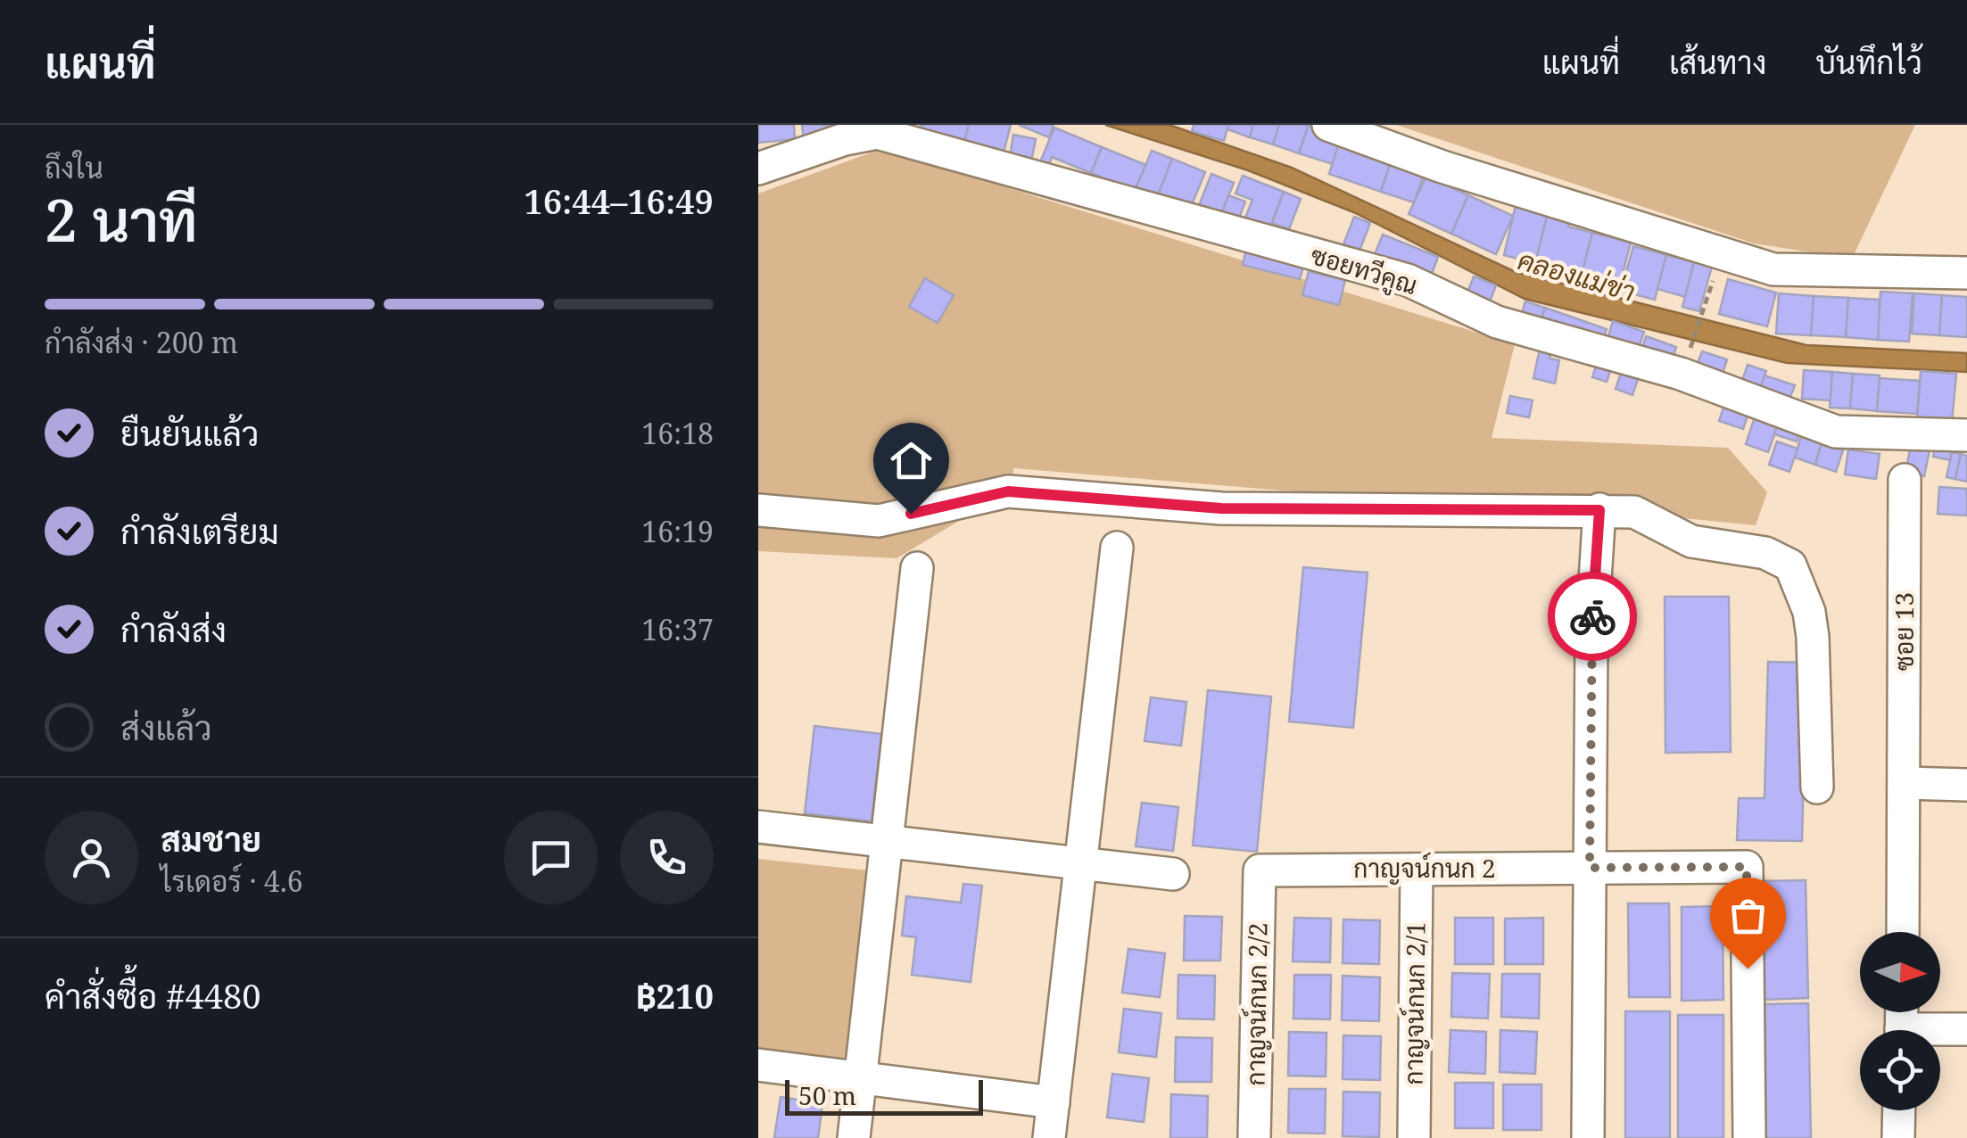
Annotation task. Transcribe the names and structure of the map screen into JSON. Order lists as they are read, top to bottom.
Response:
{
  "streets": {
    "street": [
      "ซอยทวีคูณ",
      "ซอย 13",
      "กาญจน์กนก 2",
      "กาญจน์กนก 2/1",
      "กาญจน์กนก 2/2"
    ]
  },
  "crossings": [
    ["กาญจน์กนก 2", "กาญจน์กนก 2/1"],
    ["กาญจน์กนก 2", "กาญจน์กนก 2/2"]
  ],
  "water": ["คลองแม่ข่า"],
  "scale_bar": "50 m",
  "north": "right",
  "page": {
    "header": "แผนที่",
    "nav": ["แผนที่", "เส้นทาง", "บันทึกไว้"],
    "heading": ["2 นาที", "ถึงใน", "16:44–16:49"],
    "panel": [
      "สมชาย",
      "ไรเดอร์ · 4.6",
      "คำสั่งซื้อ #4480",
      "฿210"
    ],
    "bar": "กำลังส่ง · 200 m",
    "list": [
      ["ยืนยันแล้ว", "16:18"],
      ["กำลังเตรียม", "16:19"],
      ["กำลังส่ง", "16:37"],
      "ส่งแล้ว"
    ],
    "scale": "50 m"
  }
}
